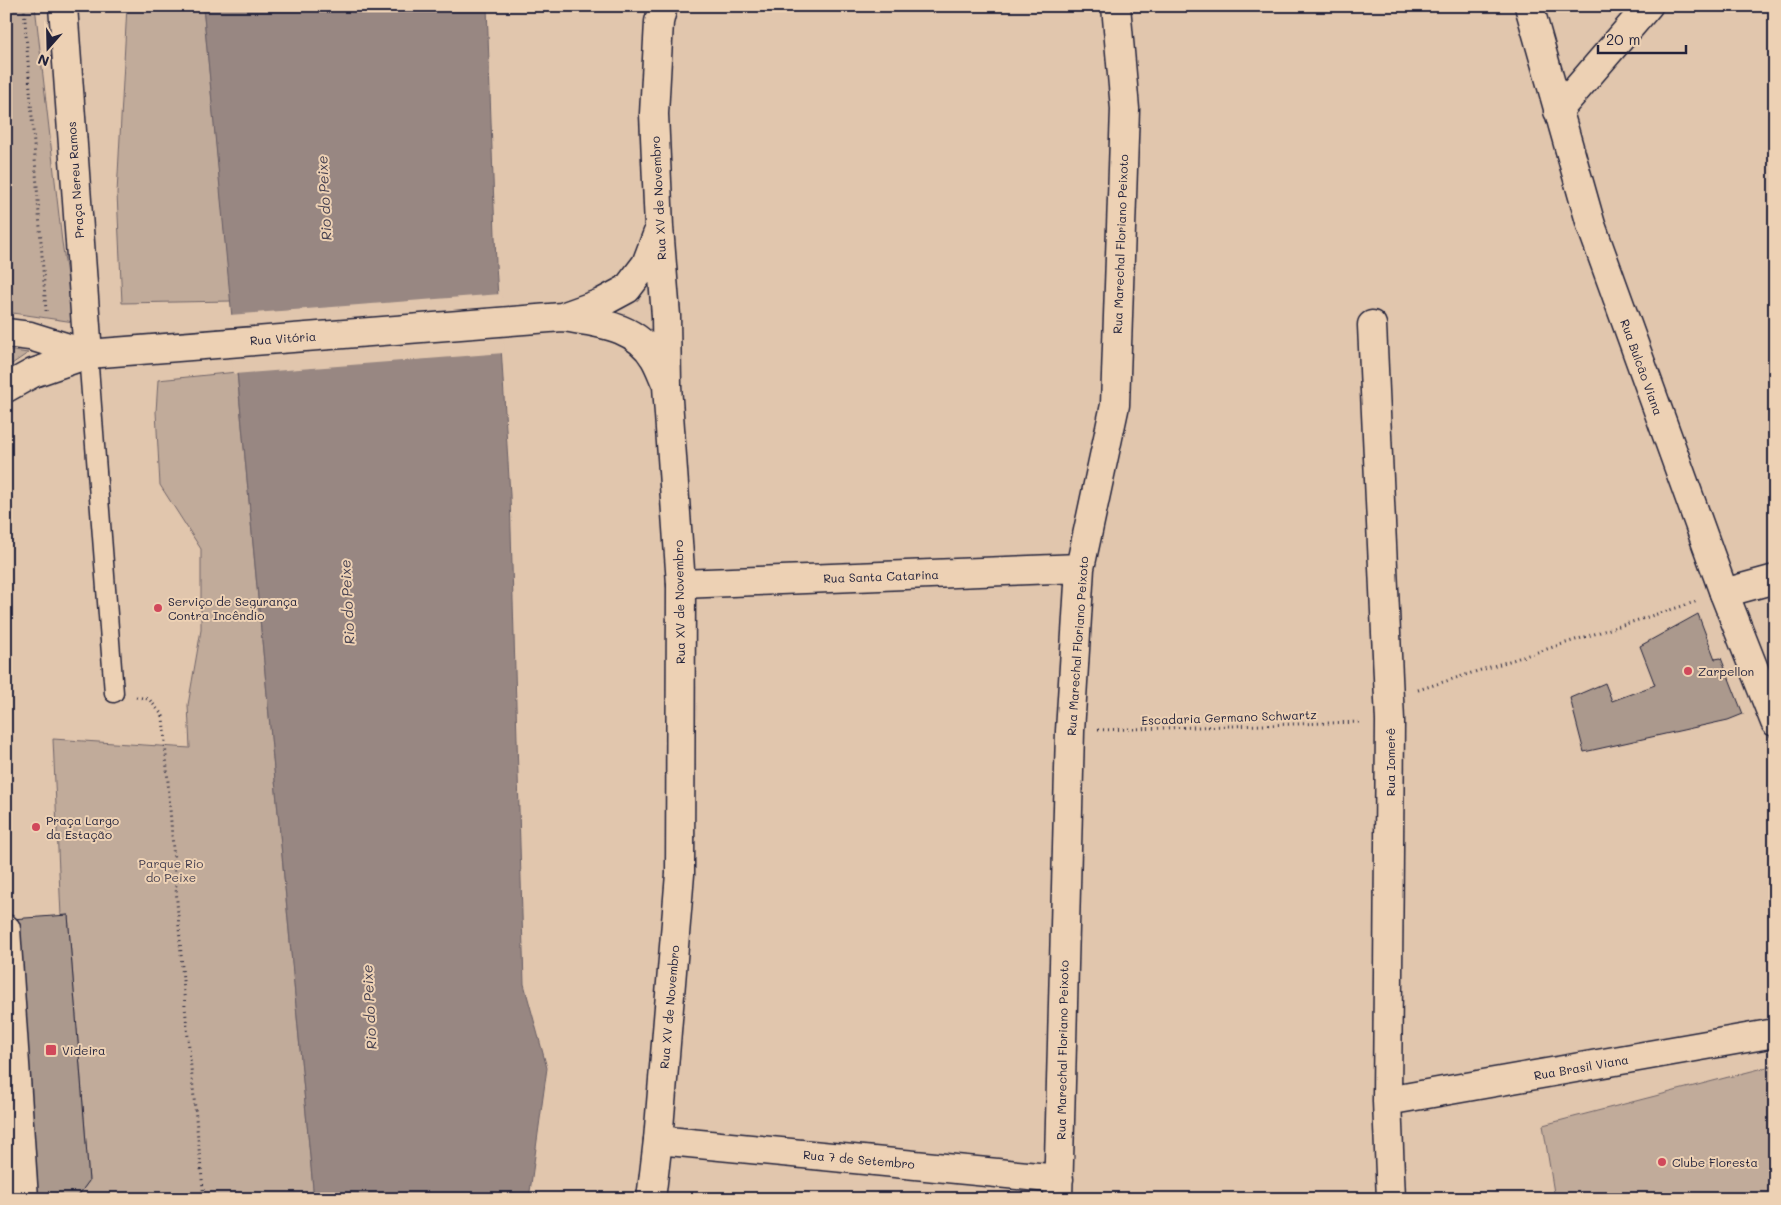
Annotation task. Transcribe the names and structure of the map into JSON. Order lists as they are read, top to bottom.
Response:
{
  "streets": {
    "street": [
      "Praça Nereu Ramos",
      "Rua XV de Novembro",
      "Rua Marechal Floriano Peixoto",
      "Rua Vitória",
      "Rua Bulcão Viana",
      "Rua Santa Catarina",
      "Rua Iomerê",
      "Rua Brasil Viana",
      "Rua 7 de Setembro"
    ],
    "path": ["Escadaria Germano Schwartz"]
  },
  "crossings": [
    ["Praça Nereu Ramos", "Rua Vitória"],
    ["Rua XV de Novembro", "Rua Vitória"],
    ["Rua XV de Novembro", "Rua Santa Catarina"],
    ["Rua XV de Novembro", "Rua 7 de Setembro"],
    ["Rua Marechal Floriano Peixoto", "Rua Santa Catarina"],
    ["Rua Marechal Floriano Peixoto", "Escadaria Germano Schwartz"],
    ["Rua Marechal Floriano Peixoto", "Rua 7 de Setembro"],
    ["Rua Bulcão Viana", "Escadaria Germano Schwartz"],
    ["Escadaria Germano Schwartz", "Rua Iomerê"],
    ["Rua Iomerê", "Rua Brasil Viana"]
  ],
  "water": ["Rio do Peixe"],
  "parks": ["Parque Rio do Peixe"],
  "places": {
    "other": [
      "Serviço de Segurança Contra Incêndio",
      "Zarpellon",
      "Praça Largo da Estação",
      "Clube Floresta"
    ],
    "transit": ["Videira"]
  },
  "scale_bar": "20 m",
  "north": "bottom"
}
